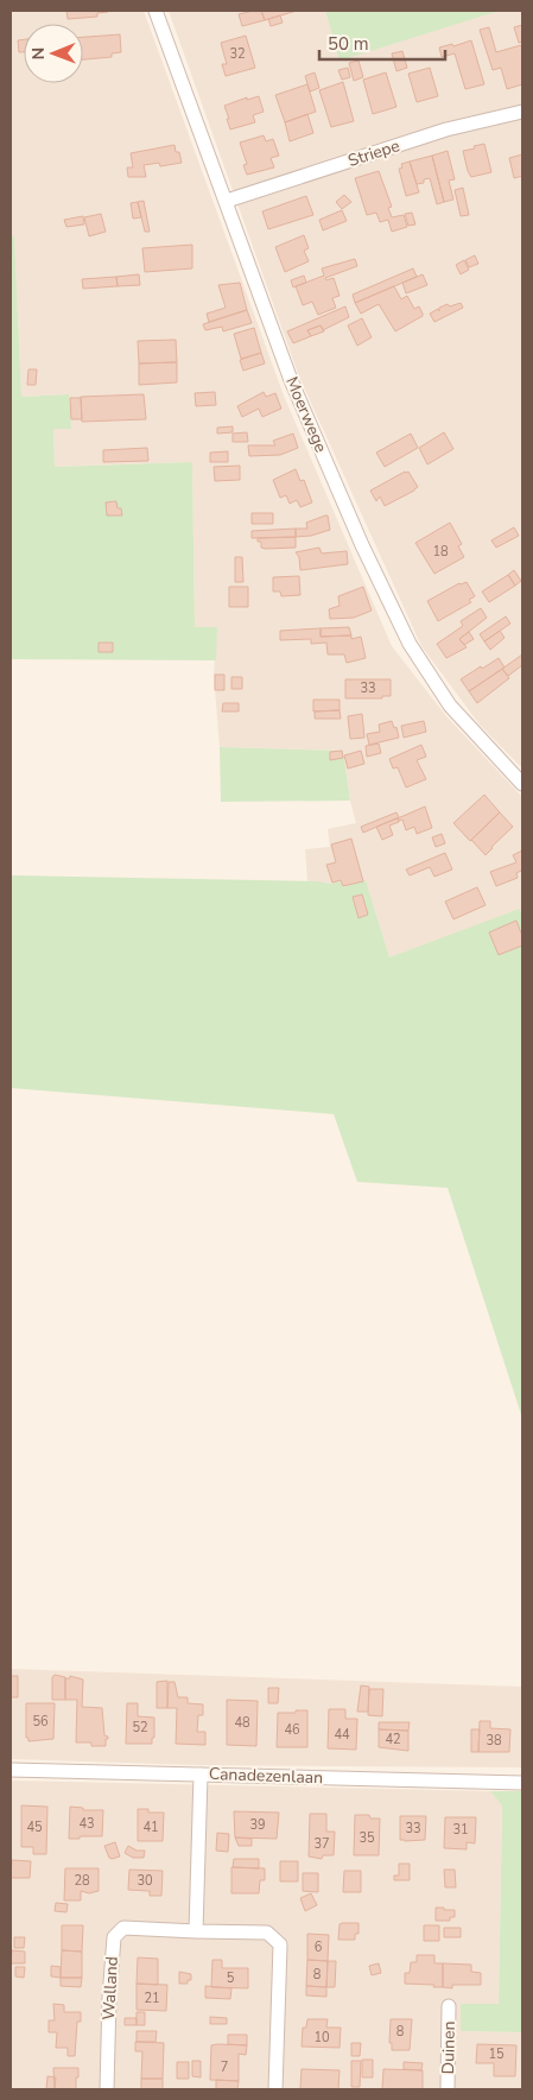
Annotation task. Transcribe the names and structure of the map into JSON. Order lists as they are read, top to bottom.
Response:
{
  "streets": {
    "street": [
      "Striepe",
      "Moerwege",
      "Canadezenlaan",
      "Walland",
      "Duinen"
    ]
  },
  "crossings": [
    ["Striepe", "Moerwege"]
  ],
  "house_numbers": [
    "32",
    "18",
    "33",
    "56",
    "48",
    "52",
    "46",
    "44",
    "42",
    "38",
    "43",
    "39",
    "45",
    "41",
    "33",
    "31",
    "35",
    "37",
    "28",
    "30",
    "6",
    "8",
    "5",
    "21",
    "8",
    "10",
    "15",
    "7"
  ],
  "scale_bar": "50 m",
  "north": "left"
}
